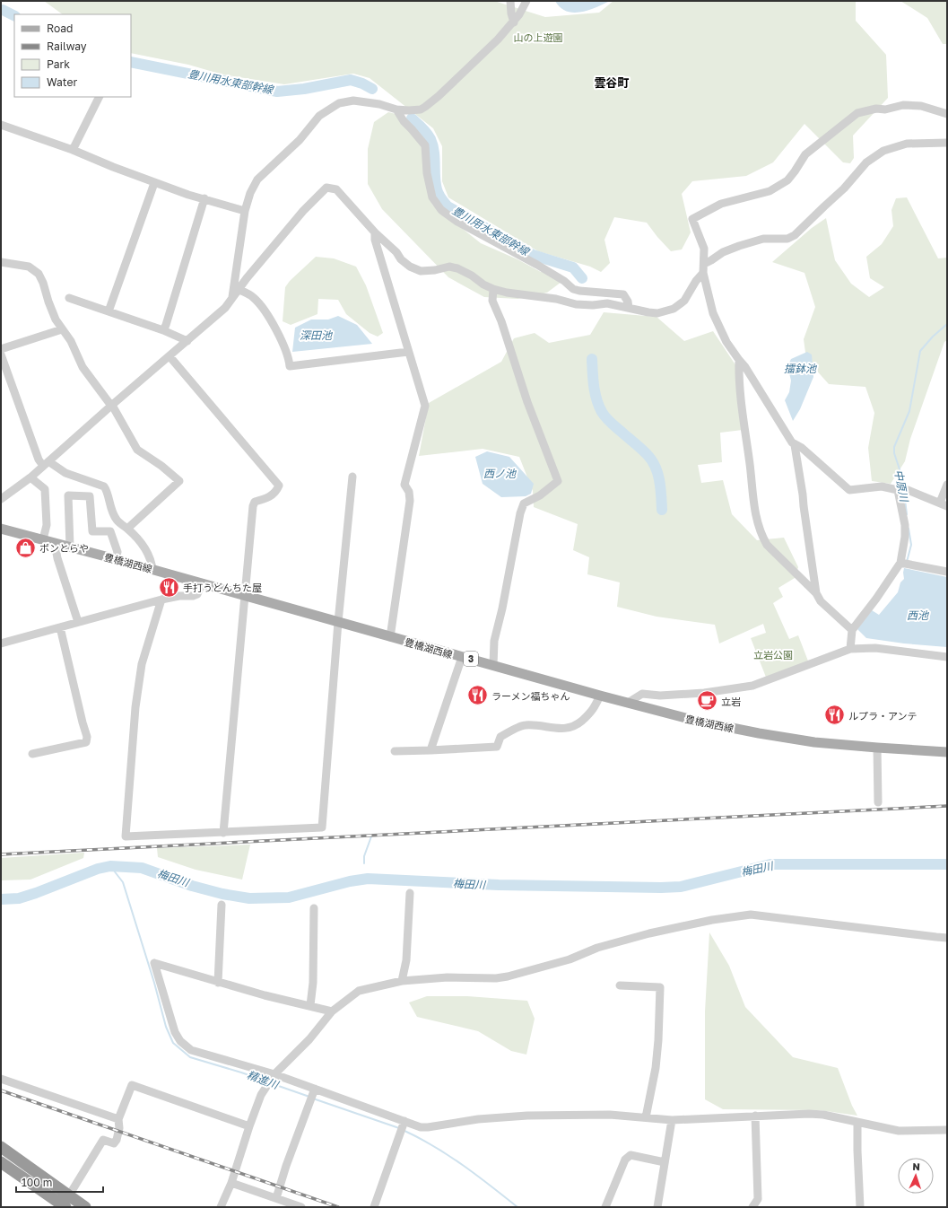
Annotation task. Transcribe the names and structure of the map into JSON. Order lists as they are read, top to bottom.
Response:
{
  "streets": {
    "main road": ["豊橋湖西線", "3"]
  },
  "districts": ["雲谷町"],
  "water": [
    "豊川用水東部幹線",
    "深田池",
    "擂鉢池",
    "西ノ池",
    "中原川",
    "西池",
    "梅田川",
    "精進川"
  ],
  "parks": ["山の上遊園", "立岩公園"],
  "places": {
    "shop": ["ボンとらや"],
    "restaurant": ["手打うどんちた屋", "ラーメン福ちゃん", "ルプラ・アンテ"],
    "cafe": ["立岩"]
  },
  "legend": [
    "Road",
    "Railway",
    "Park",
    "Water"
  ],
  "scale_bar": "100 m",
  "north": "top"
}
